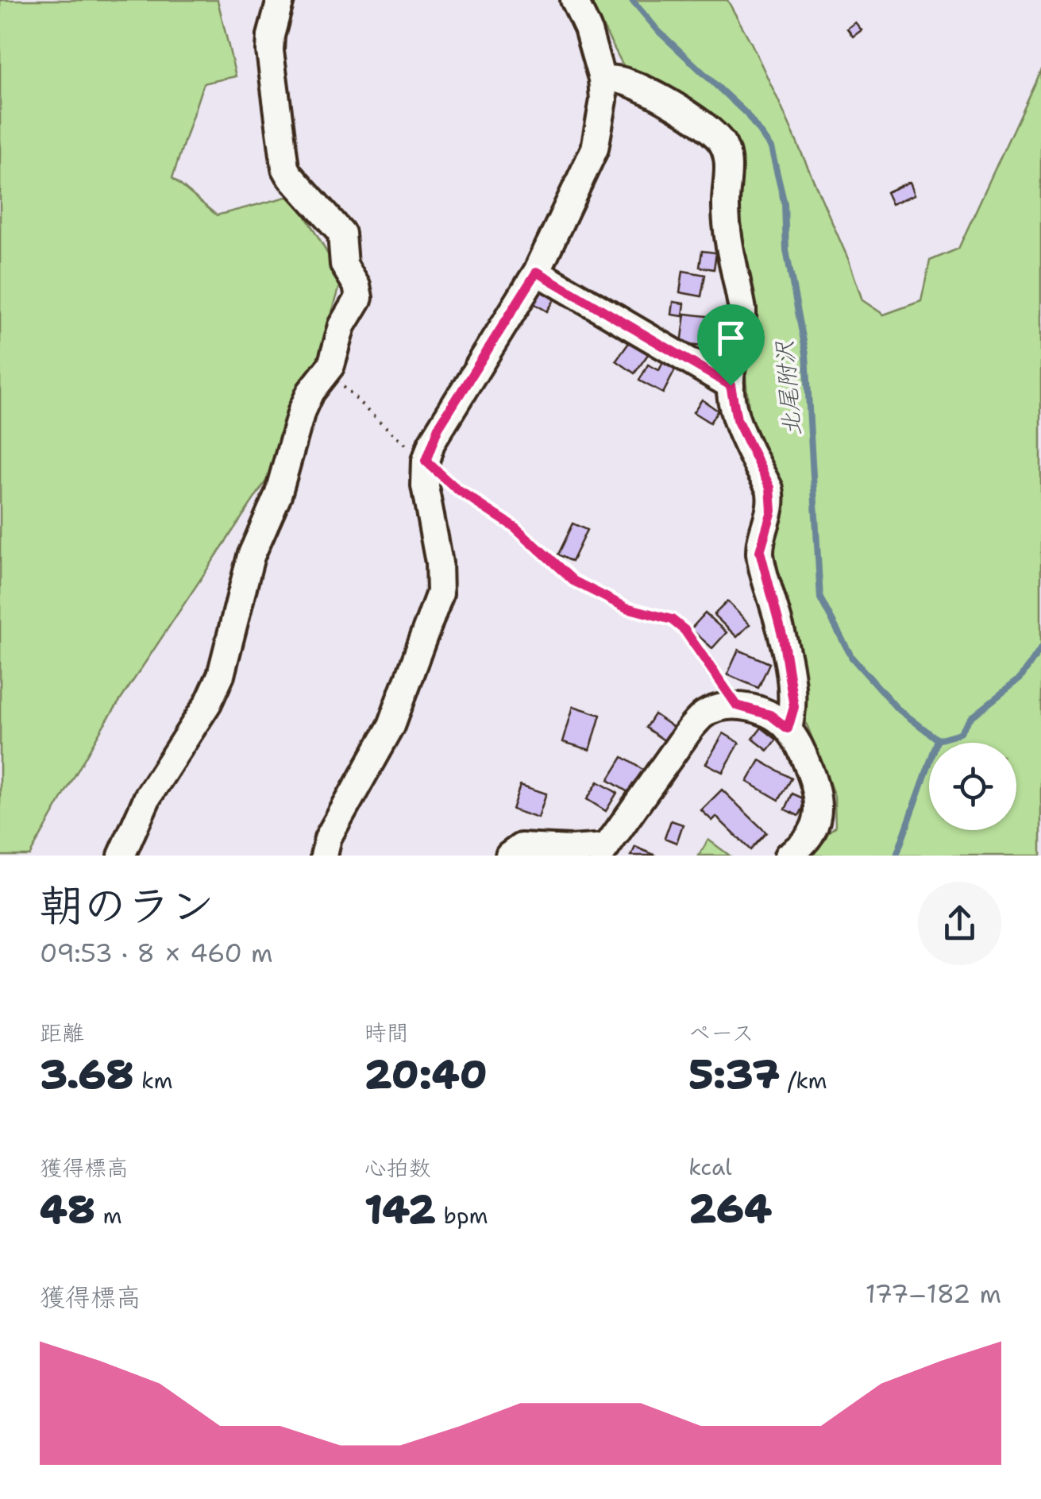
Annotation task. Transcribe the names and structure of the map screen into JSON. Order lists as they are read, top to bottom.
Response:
{
  "water": ["北尾附沢"],
  "page": {
    "heading": ["朝のラン", "09:53 · 8 × 460 m"],
    "stats": [
      ["距離", "3.68 km"],
      ["時間", "20:40"],
      ["ペース", "5:37 /km"],
      ["獲得標高", "48 m"],
      ["心拍数", "142 bpm"],
      ["kcal", "264"]
    ],
    "chart": ["獲得標高", "177–182 m"]
  }
}
